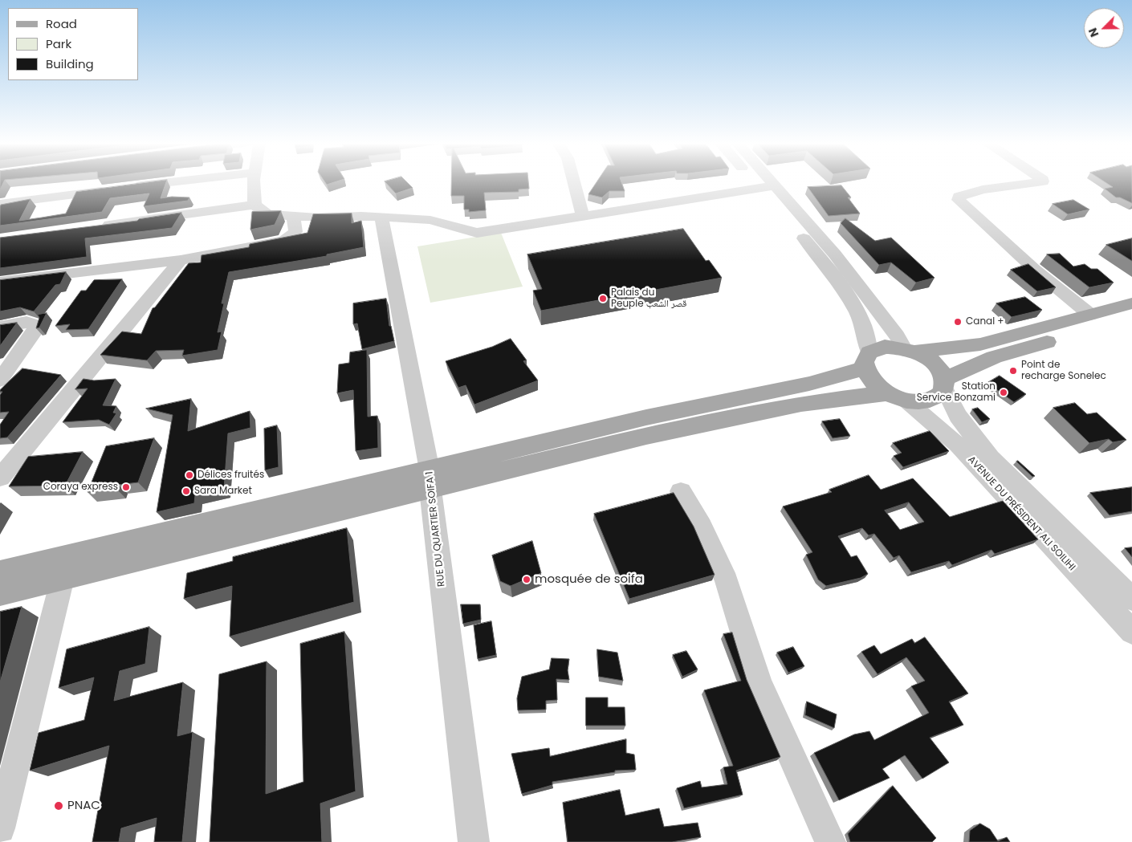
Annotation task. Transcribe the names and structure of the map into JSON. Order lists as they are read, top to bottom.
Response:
{
  "streets": {
    "street": ["AVENUE DU PRÉSIDENT ALI SOILIHI", "RUE DU QUARTIER SOIFA 1"]
  },
  "places": [
    "Palais du Peuple قصر الشعب",
    "Canal +",
    "Point de recharge Sonelec",
    "Station Service Bonzami",
    "Délices fruités",
    "Coraya express",
    "Sara Market",
    "mosquée de soifa",
    "PNAC"
  ],
  "legend": ["Road", "Park", "Building"],
  "north": "bottom left"
}
